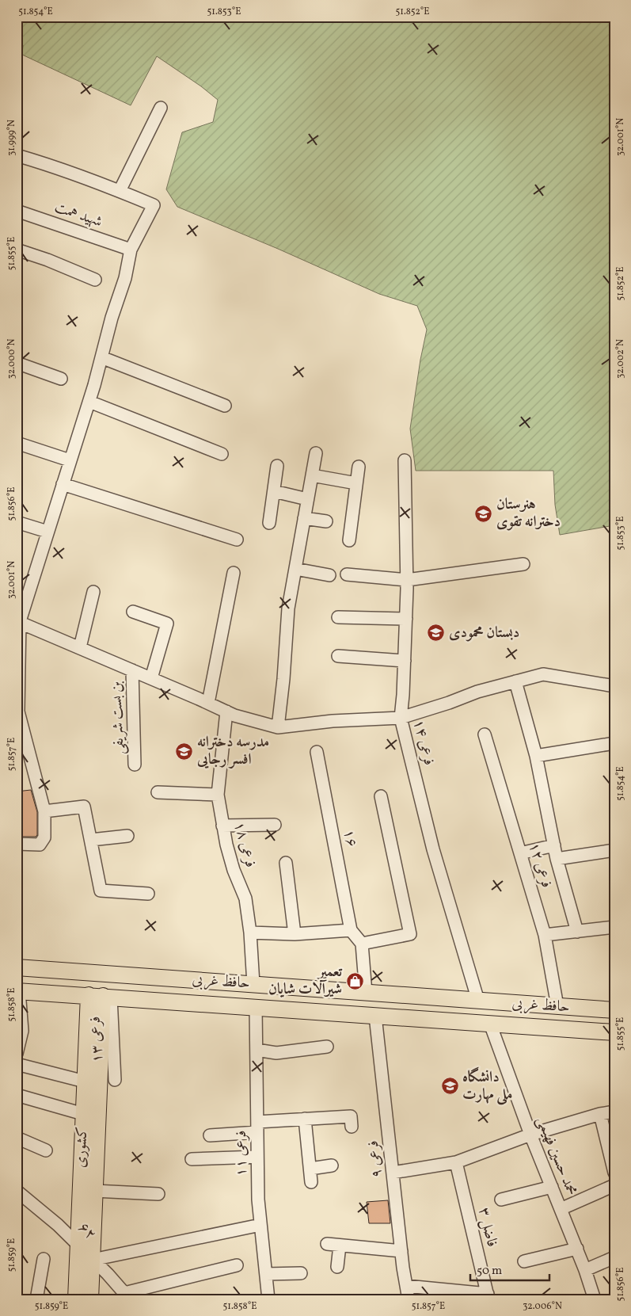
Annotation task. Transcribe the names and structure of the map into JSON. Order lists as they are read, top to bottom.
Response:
{
  "streets": {
    "main road": ["حافظ غربی", "کشوری"],
    "street": [
      "شهید همت",
      "بن بست شریفی",
      "فرعی ۱۴",
      "۱۶",
      "فرعی ۱۸",
      "فرعی ۱۲",
      "فرعی ۱۳",
      "فرعی ۱۱",
      "محمد حسین فهیمی",
      "فرعی ۹",
      "فاضل ۳",
      "۶۲"
    ]
  },
  "crossings": [
    ["فرعی ۱۴", "حافظ غربی"],
    ["۱۶", "حافظ غربی"],
    ["فرعی ۱۸", "حافظ غربی"],
    ["فرعی ۱۲", "حافظ غربی"],
    ["حافظ غربی", "فرعی ۱۳"],
    ["حافظ غربی", "کشوری"],
    ["حافظ غربی", "فرعی ۱۱"],
    ["حافظ غربی", "محمد حسین فهیمی"],
    ["حافظ غربی", "فرعی ۹"],
    ["فرعی ۱۳", "کشوری"],
    ["کشوری", "۶۲"]
  ],
  "places": {
    "school or university": [
      "هنرستان دخترانه تقوی",
      "دبستان محمودی",
      "مدرسه دخترانه افسر رجایی",
      "دانشگاه ملی مهارت"
    ],
    "shop": ["تعمیر شیرآلات شایان"]
  },
  "scale_bar": "50 m",
  "coordinates": [
    "51.854°E",
    "51.853°E",
    "51.852°E",
    "32.001°N",
    "31.999°N",
    "51.855°E",
    "32.002°N",
    "32.000°N",
    "51.856°E",
    "51.857°E",
    "51.858°E",
    "51.859°E",
    "32.006°N"
  ]
}
